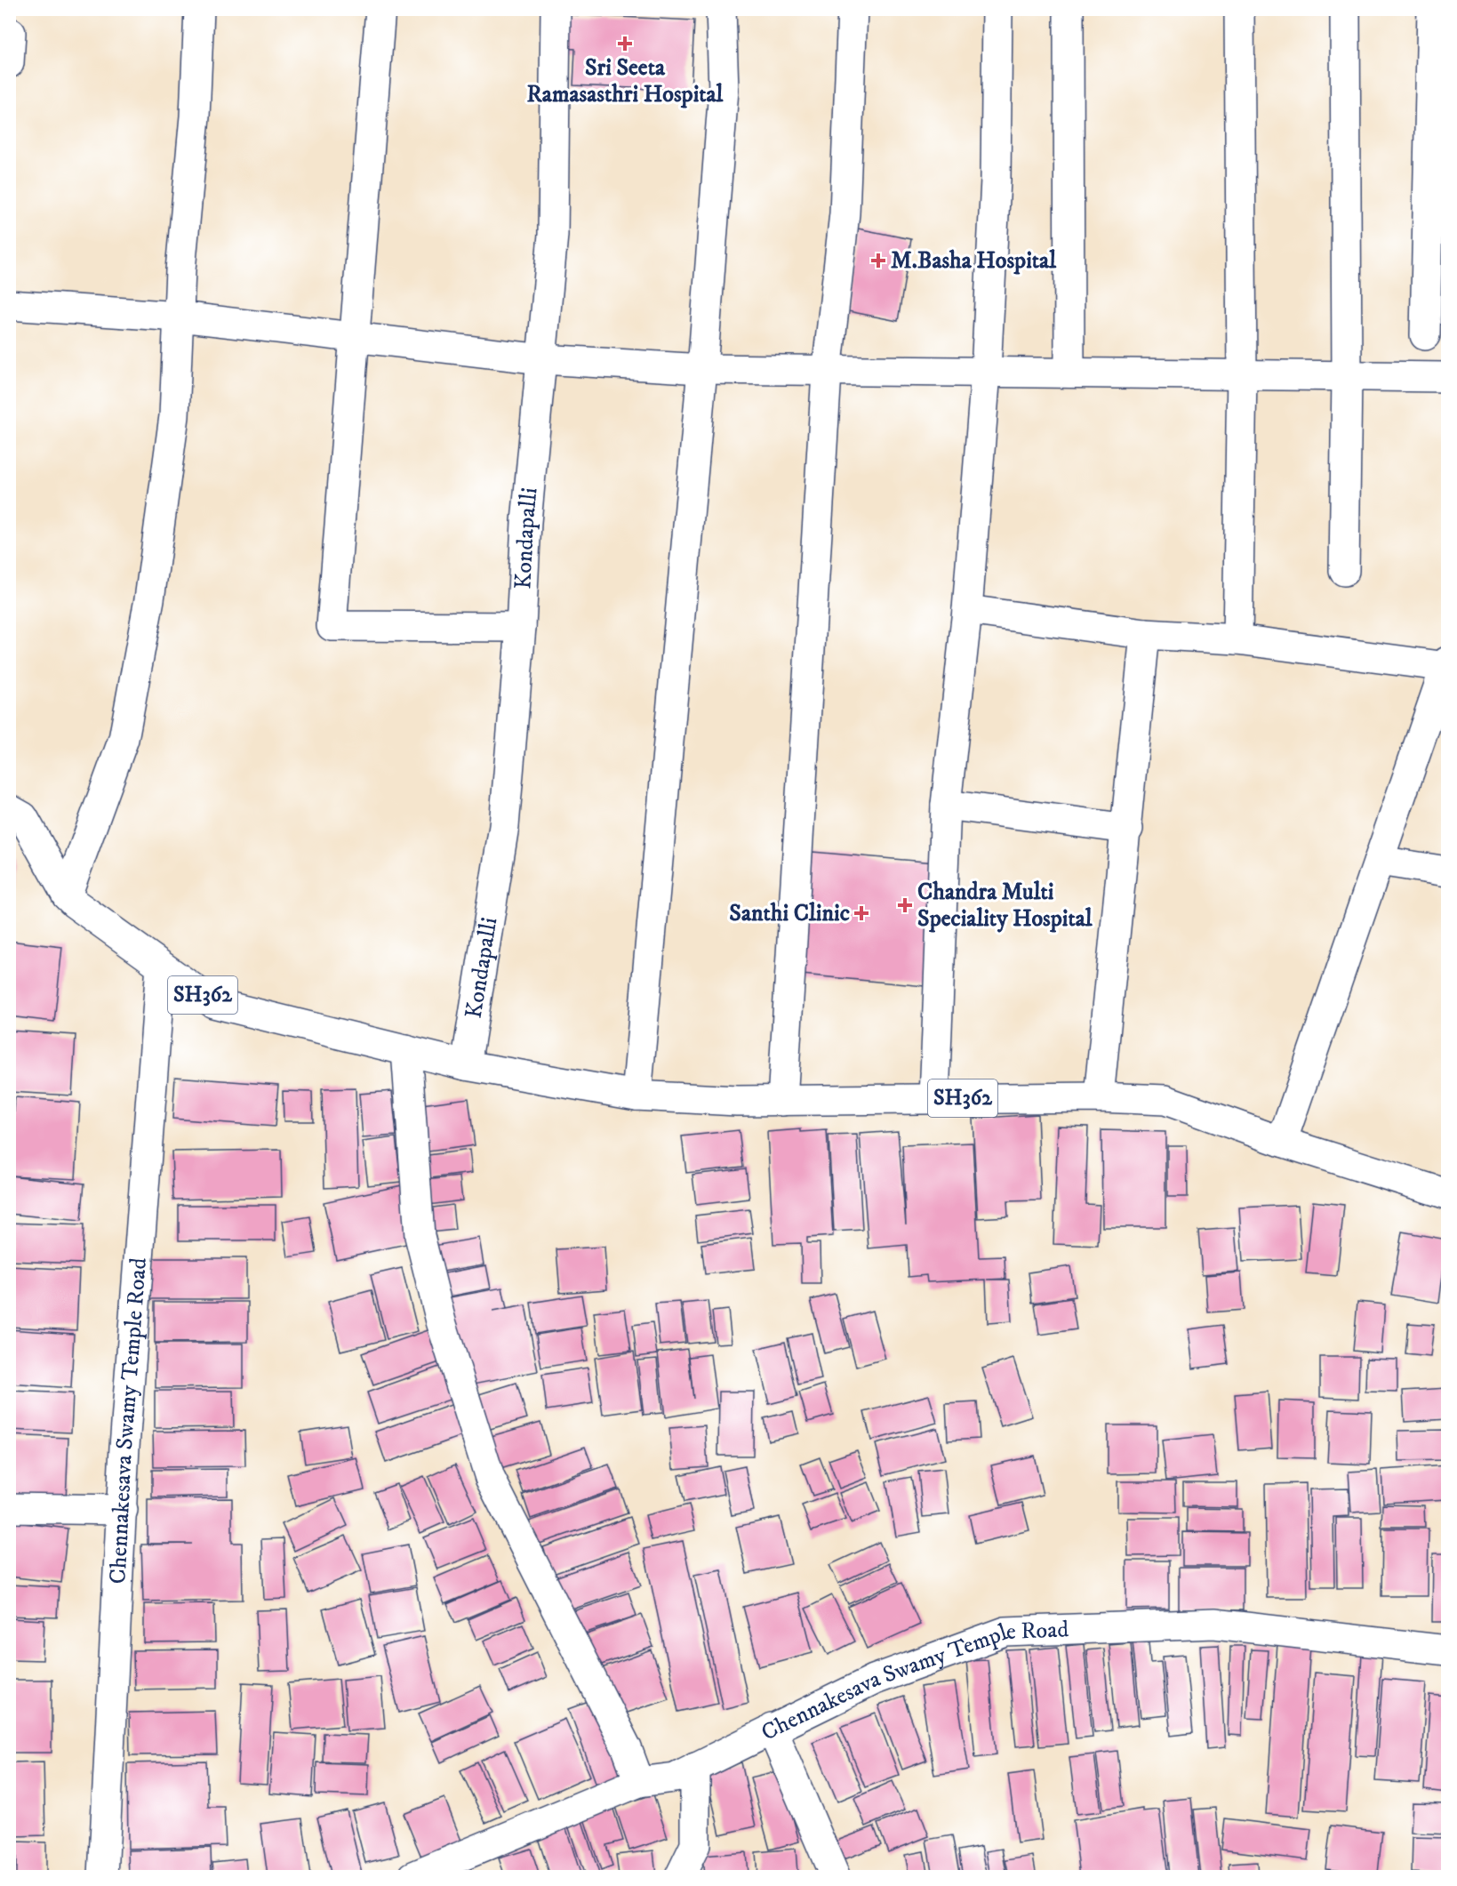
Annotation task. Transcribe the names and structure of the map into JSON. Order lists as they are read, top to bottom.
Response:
{
  "streets": {
    "street": ["Kondapalli", "SH362", "Chennakesava Swamy Temple Road"]
  },
  "crossings": [
    ["Kondapalli", "SH362"],
    ["SH362", "Chennakesava Swamy Temple Road"]
  ],
  "places": {
    "health": [
      "Sri Seeta Ramasasthri Hospital",
      "M.Basha Hospital",
      "Chandra Multi Speciality Hospital",
      "Santhi Clinic"
    ]
  }
}
